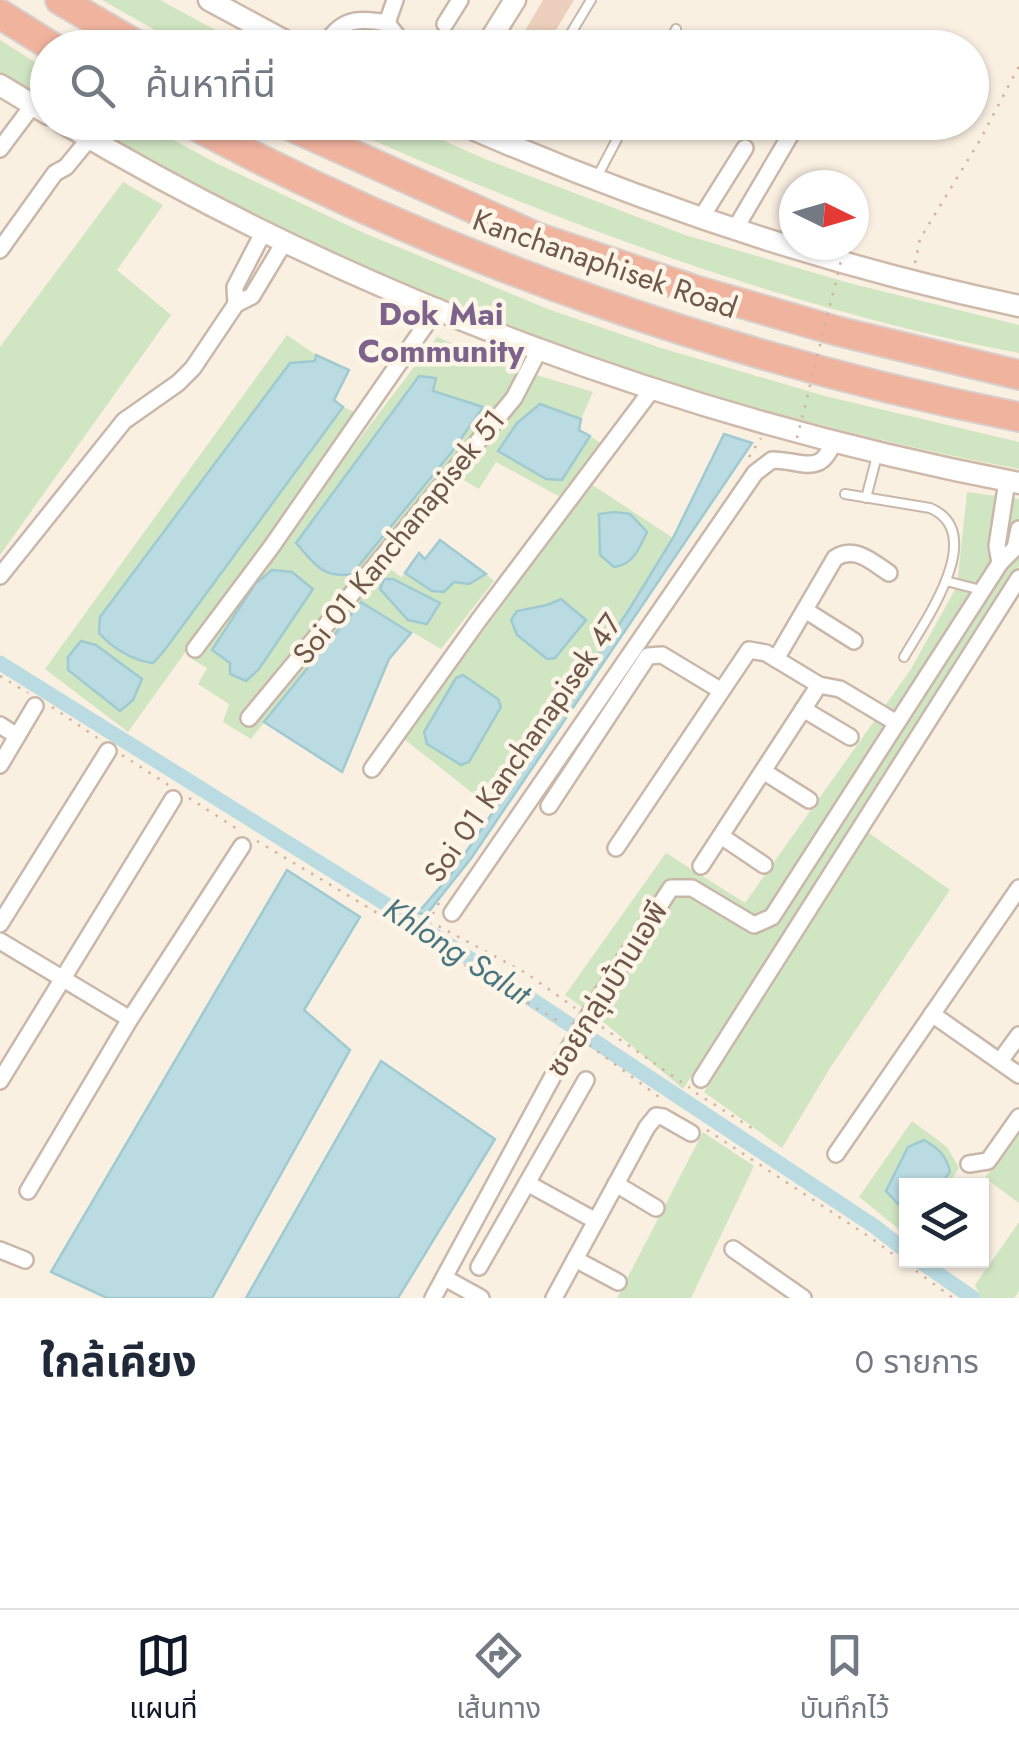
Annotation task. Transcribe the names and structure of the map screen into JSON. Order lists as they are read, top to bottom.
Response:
{
  "streets": {
    "highway": ["Kanchanaphisek Road"],
    "street": ["Soi 01 Kanchanapisek 51", "ซอยกลุ่มบ้านเอพี"],
    "path": ["Soi 01 Kanchanapisek 47"]
  },
  "districts": ["Dok Mai Community"],
  "water": ["Khlong Salut"],
  "north": "right",
  "page": {
    "search": "ค้นหาที่นี่",
    "heading": ["ใกล้เคียง", "0 รายการ"],
    "nav": ["แผนที่", "เส้นทาง", "บันทึกไว้"]
  }
}
